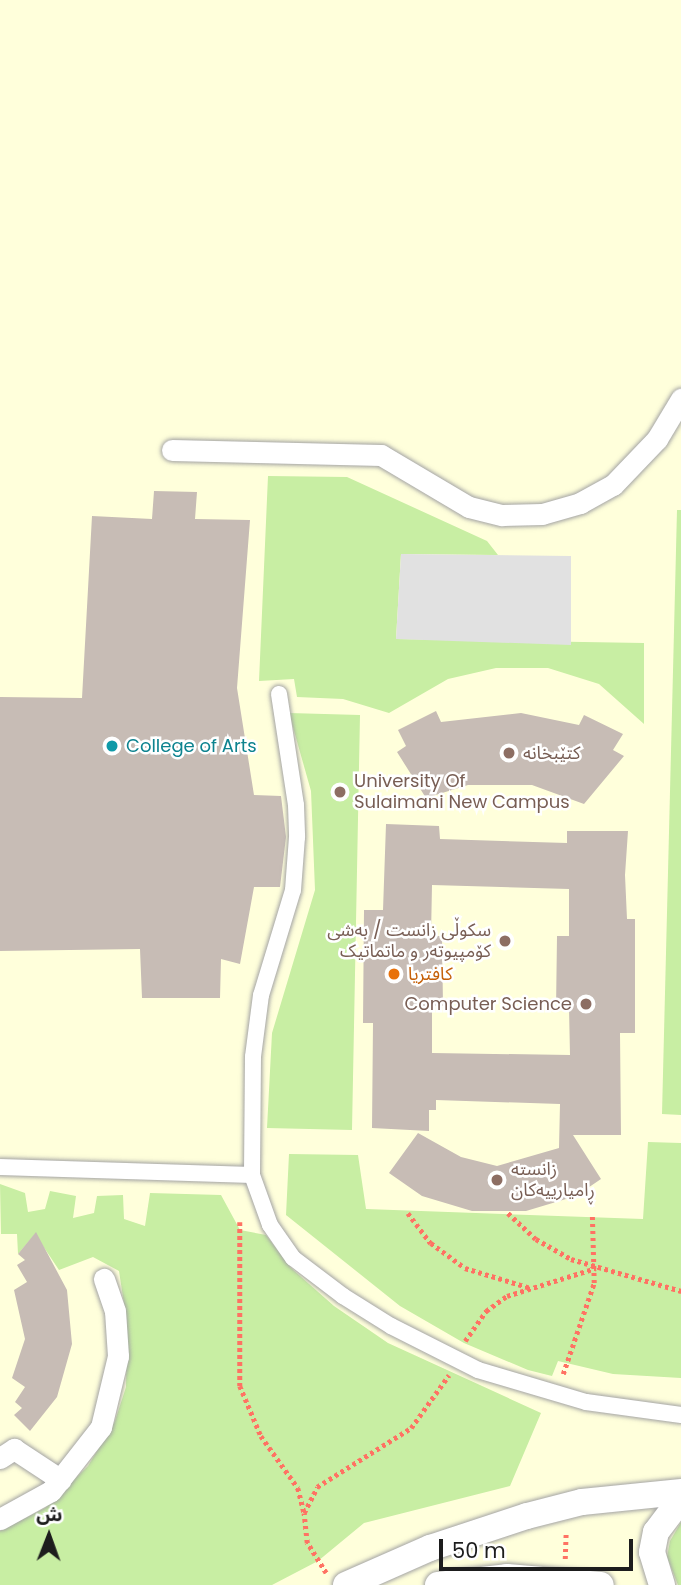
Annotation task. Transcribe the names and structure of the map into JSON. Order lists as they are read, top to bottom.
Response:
{
  "places": [
    "College of Arts",
    "کتێبخانە",
    "University Of Sulaimani New Campus",
    "سکوڵی زانست / بەشی کۆمپیوتەر و ماتماتیک",
    "کافتریا",
    "Computer Science",
    "زانستە ڕامیارییەکان"
  ],
  "scale_bar": "50 m",
  "north": "top"
}
